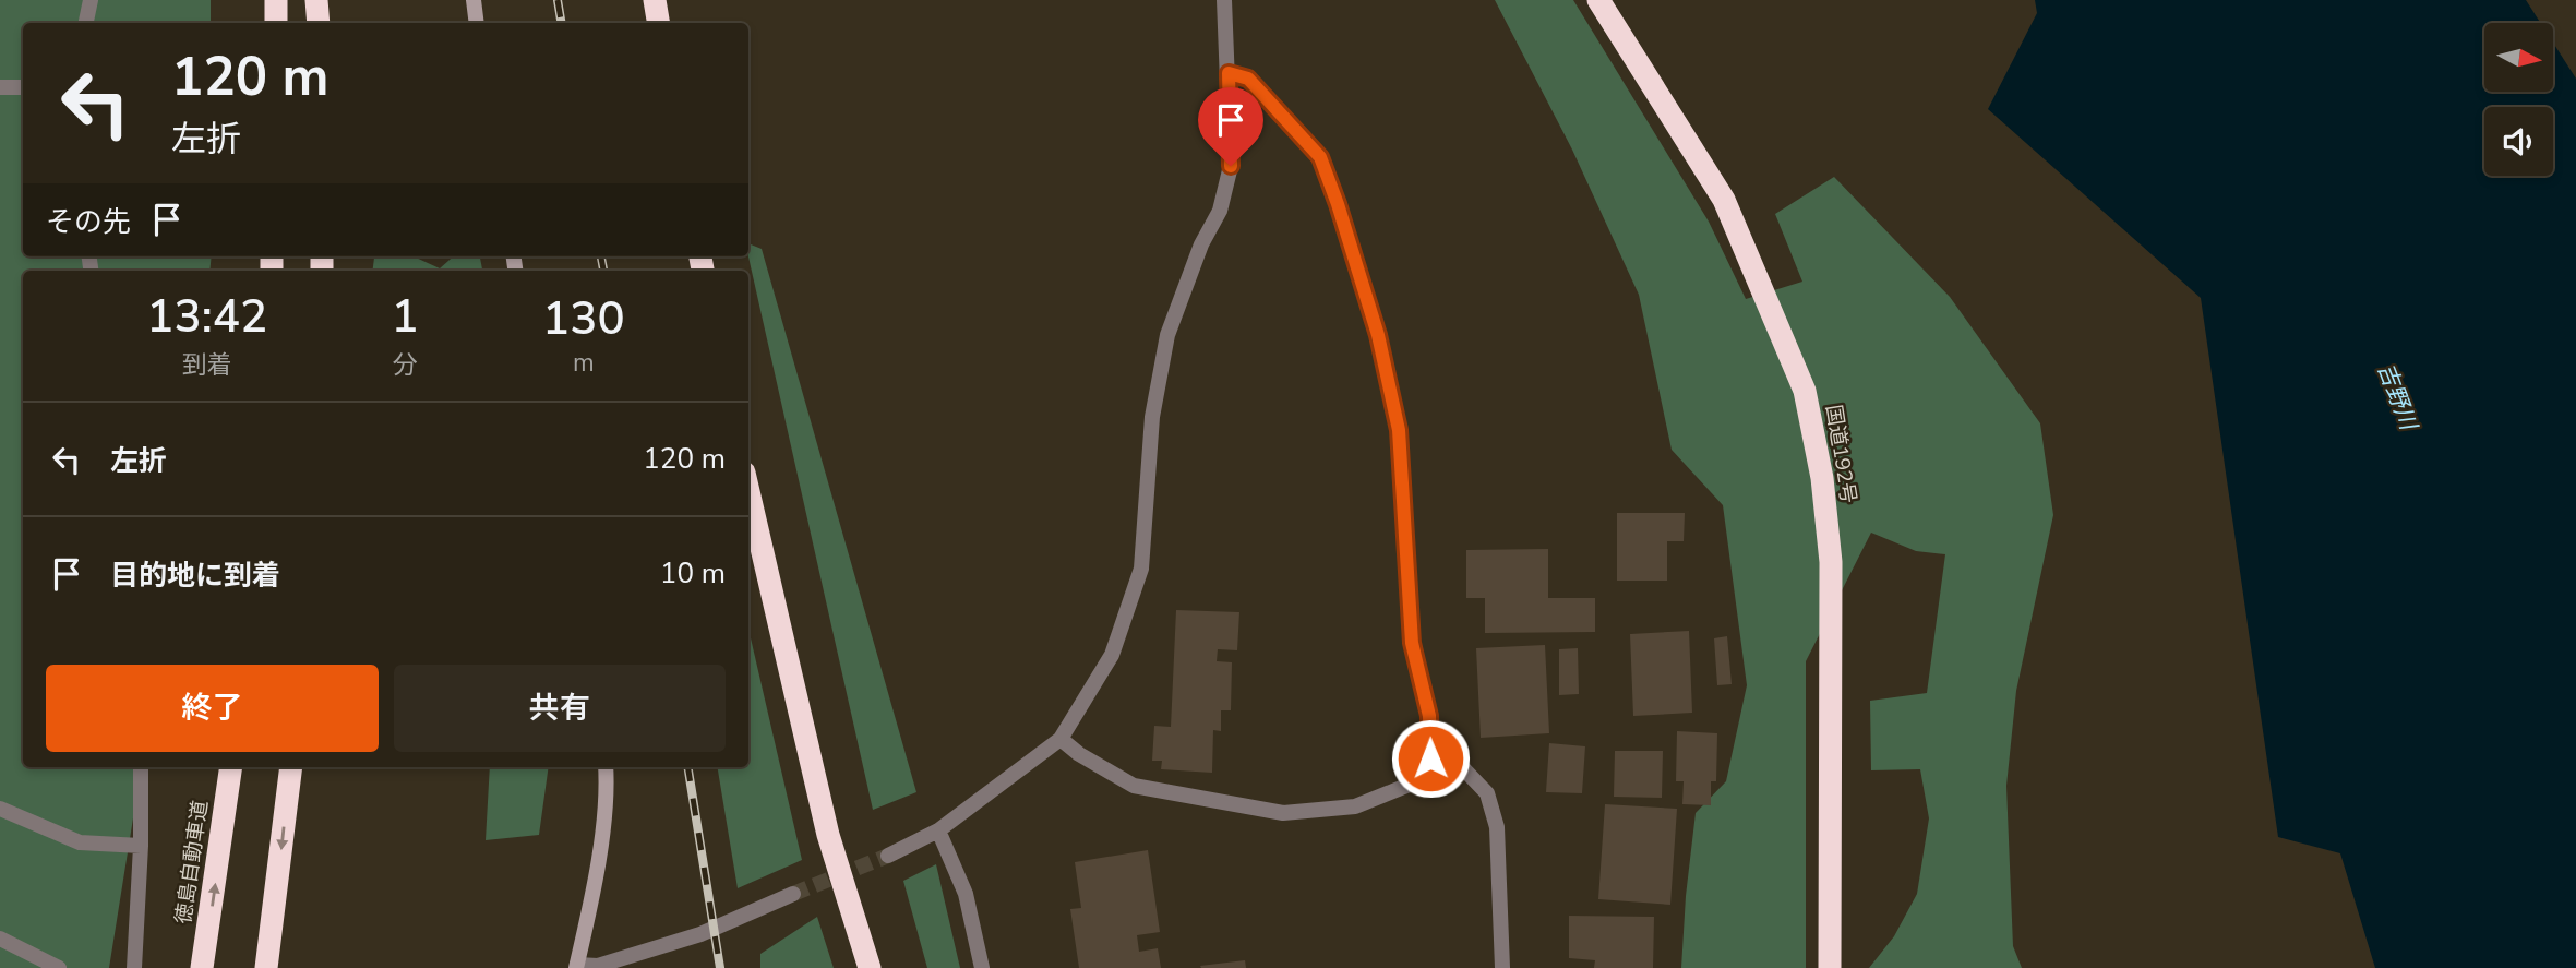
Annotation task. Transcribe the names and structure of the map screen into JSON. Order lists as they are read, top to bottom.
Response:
{
  "streets": {
    "highway": ["国道192号", "徳島自動車道"]
  },
  "water": ["吉野川"],
  "north": "right",
  "page": {
    "turn": ["120 m", "左折"],
    "then": "その先",
    "eta": [
      "13:42",
      "到着",
      "1",
      "分",
      "130",
      "m"
    ],
    "list": [
      {
        "name": "左折",
        "value": "120 m"
      },
      {
        "name": "目的地に到着",
        "value": "10 m"
      }
    ],
    "buttons": ["終了", "共有"]
  }
}
